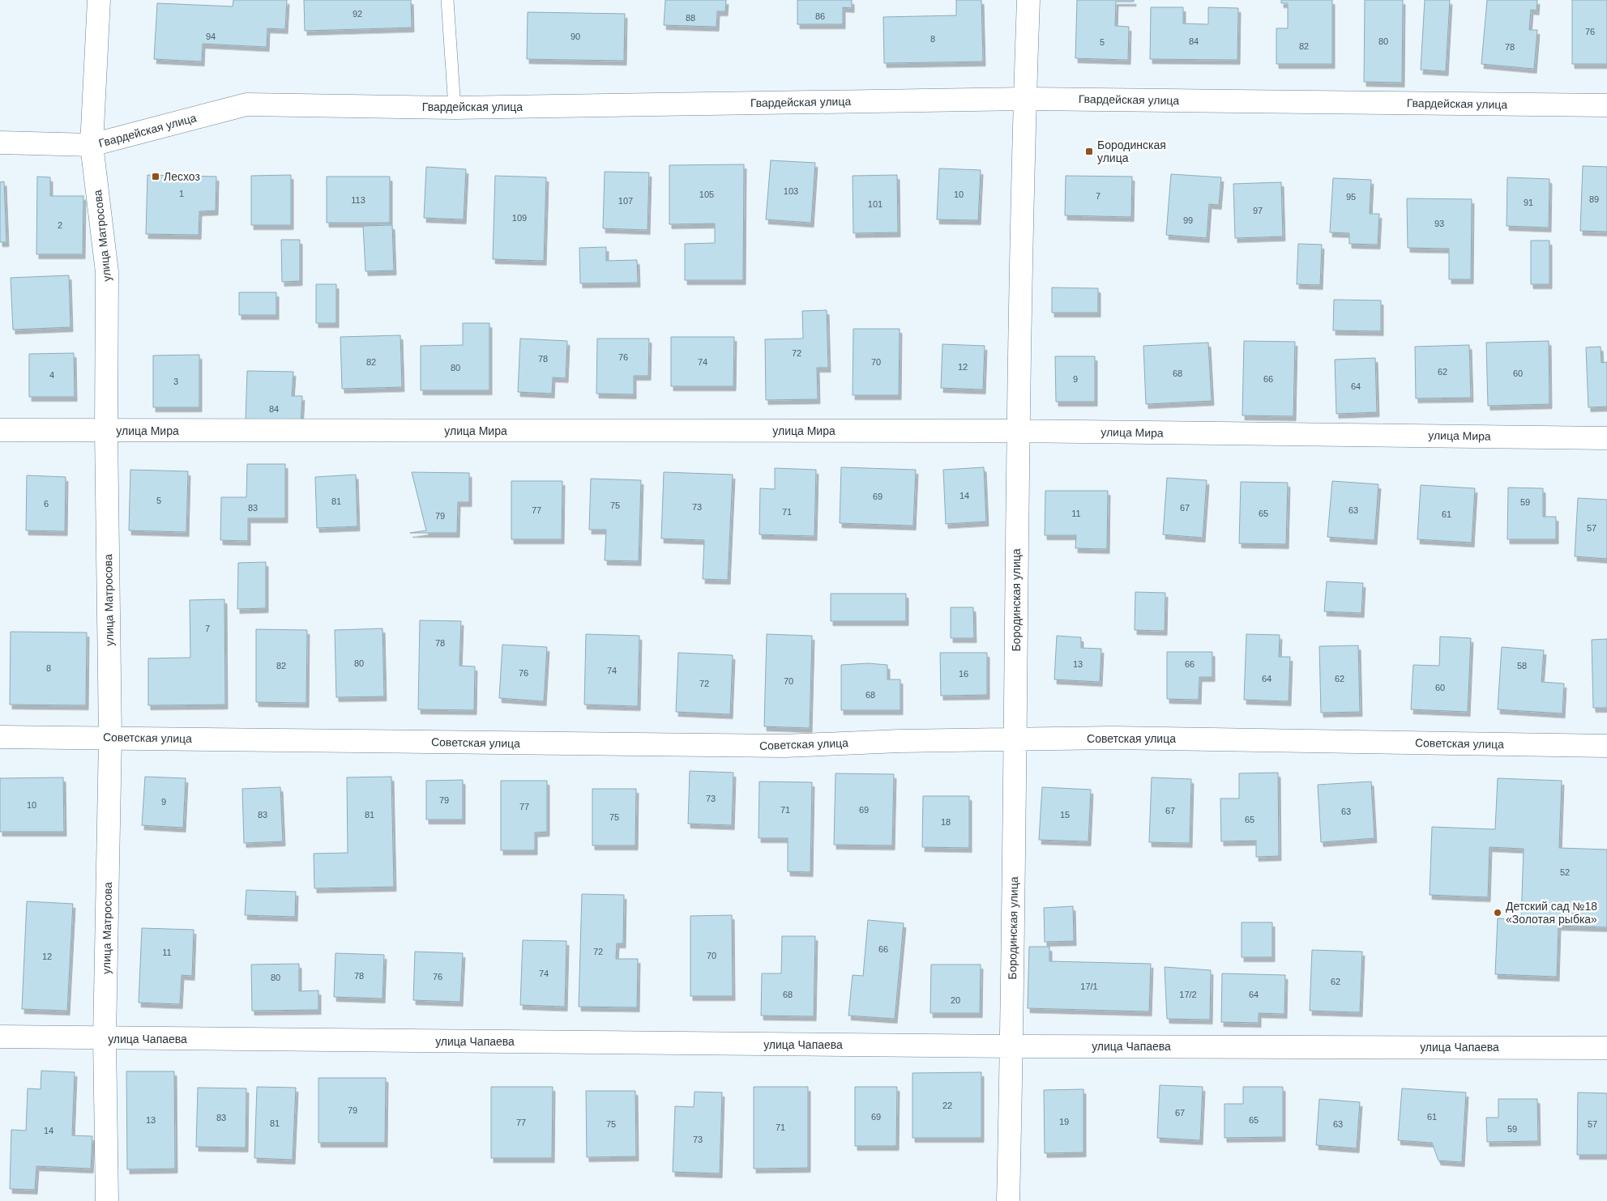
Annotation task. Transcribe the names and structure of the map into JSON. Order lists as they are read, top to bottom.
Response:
{
  "streets": {
    "street": [
      "Гвардейская улица",
      "улица Матросова",
      "улица Мира",
      "Бородинская улица",
      "Советская улица",
      "улица Чапаева"
    ]
  },
  "crossings": [
    ["Гвардейская улица", "улица Матросова"],
    ["Гвардейская улица", "Бородинская улица"],
    ["улица Матросова", "улица Мира"],
    ["улица Матросова", "Советская улица"],
    ["улица Матросова", "улица Чапаева"],
    ["улица Мира", "Бородинская улица"],
    ["Бородинская улица", "Советская улица"],
    ["Бородинская улица", "улица Чапаева"]
  ],
  "places": {
    "transit": ["Бородинская улица", "Лесхоз"],
    "other": ["Детский сад №18 «Золотая рыбка»"]
  },
  "house_numbers": [
    "92",
    "86",
    "88",
    "76",
    "94",
    "90",
    "8",
    "84",
    "80",
    "5",
    "82",
    "78",
    "103",
    "1",
    "105",
    "10",
    "7",
    "95",
    "89",
    "113",
    "107",
    "91",
    "101",
    "97",
    "109",
    "99",
    "93",
    "2",
    "72",
    "76",
    "78",
    "82",
    "74",
    "70",
    "12",
    "80",
    "62",
    "68",
    "60",
    "4",
    "9",
    "66",
    "3",
    "64",
    "84",
    "14",
    "69",
    "5",
    "81",
    "59",
    "6",
    "75",
    "73",
    "83",
    "67",
    "77",
    "63",
    "71",
    "11",
    "65",
    "61",
    "79",
    "57",
    "7",
    "78",
    "80",
    "13",
    "66",
    "82",
    "58",
    "8",
    "74",
    "76",
    "16",
    "64",
    "62",
    "70",
    "72",
    "60",
    "68",
    "73",
    "79",
    "9",
    "10",
    "77",
    "71",
    "69",
    "67",
    "63",
    "83",
    "81",
    "15",
    "75",
    "65",
    "18",
    "52",
    "66",
    "72",
    "11",
    "70",
    "12",
    "74",
    "78",
    "76",
    "80",
    "62",
    "17/1",
    "68",
    "17/2",
    "64",
    "20",
    "22",
    "79",
    "67",
    "69",
    "61",
    "83",
    "13",
    "65",
    "19",
    "77",
    "81",
    "75",
    "63",
    "57",
    "71",
    "59",
    "14",
    "73"
  ]
}
